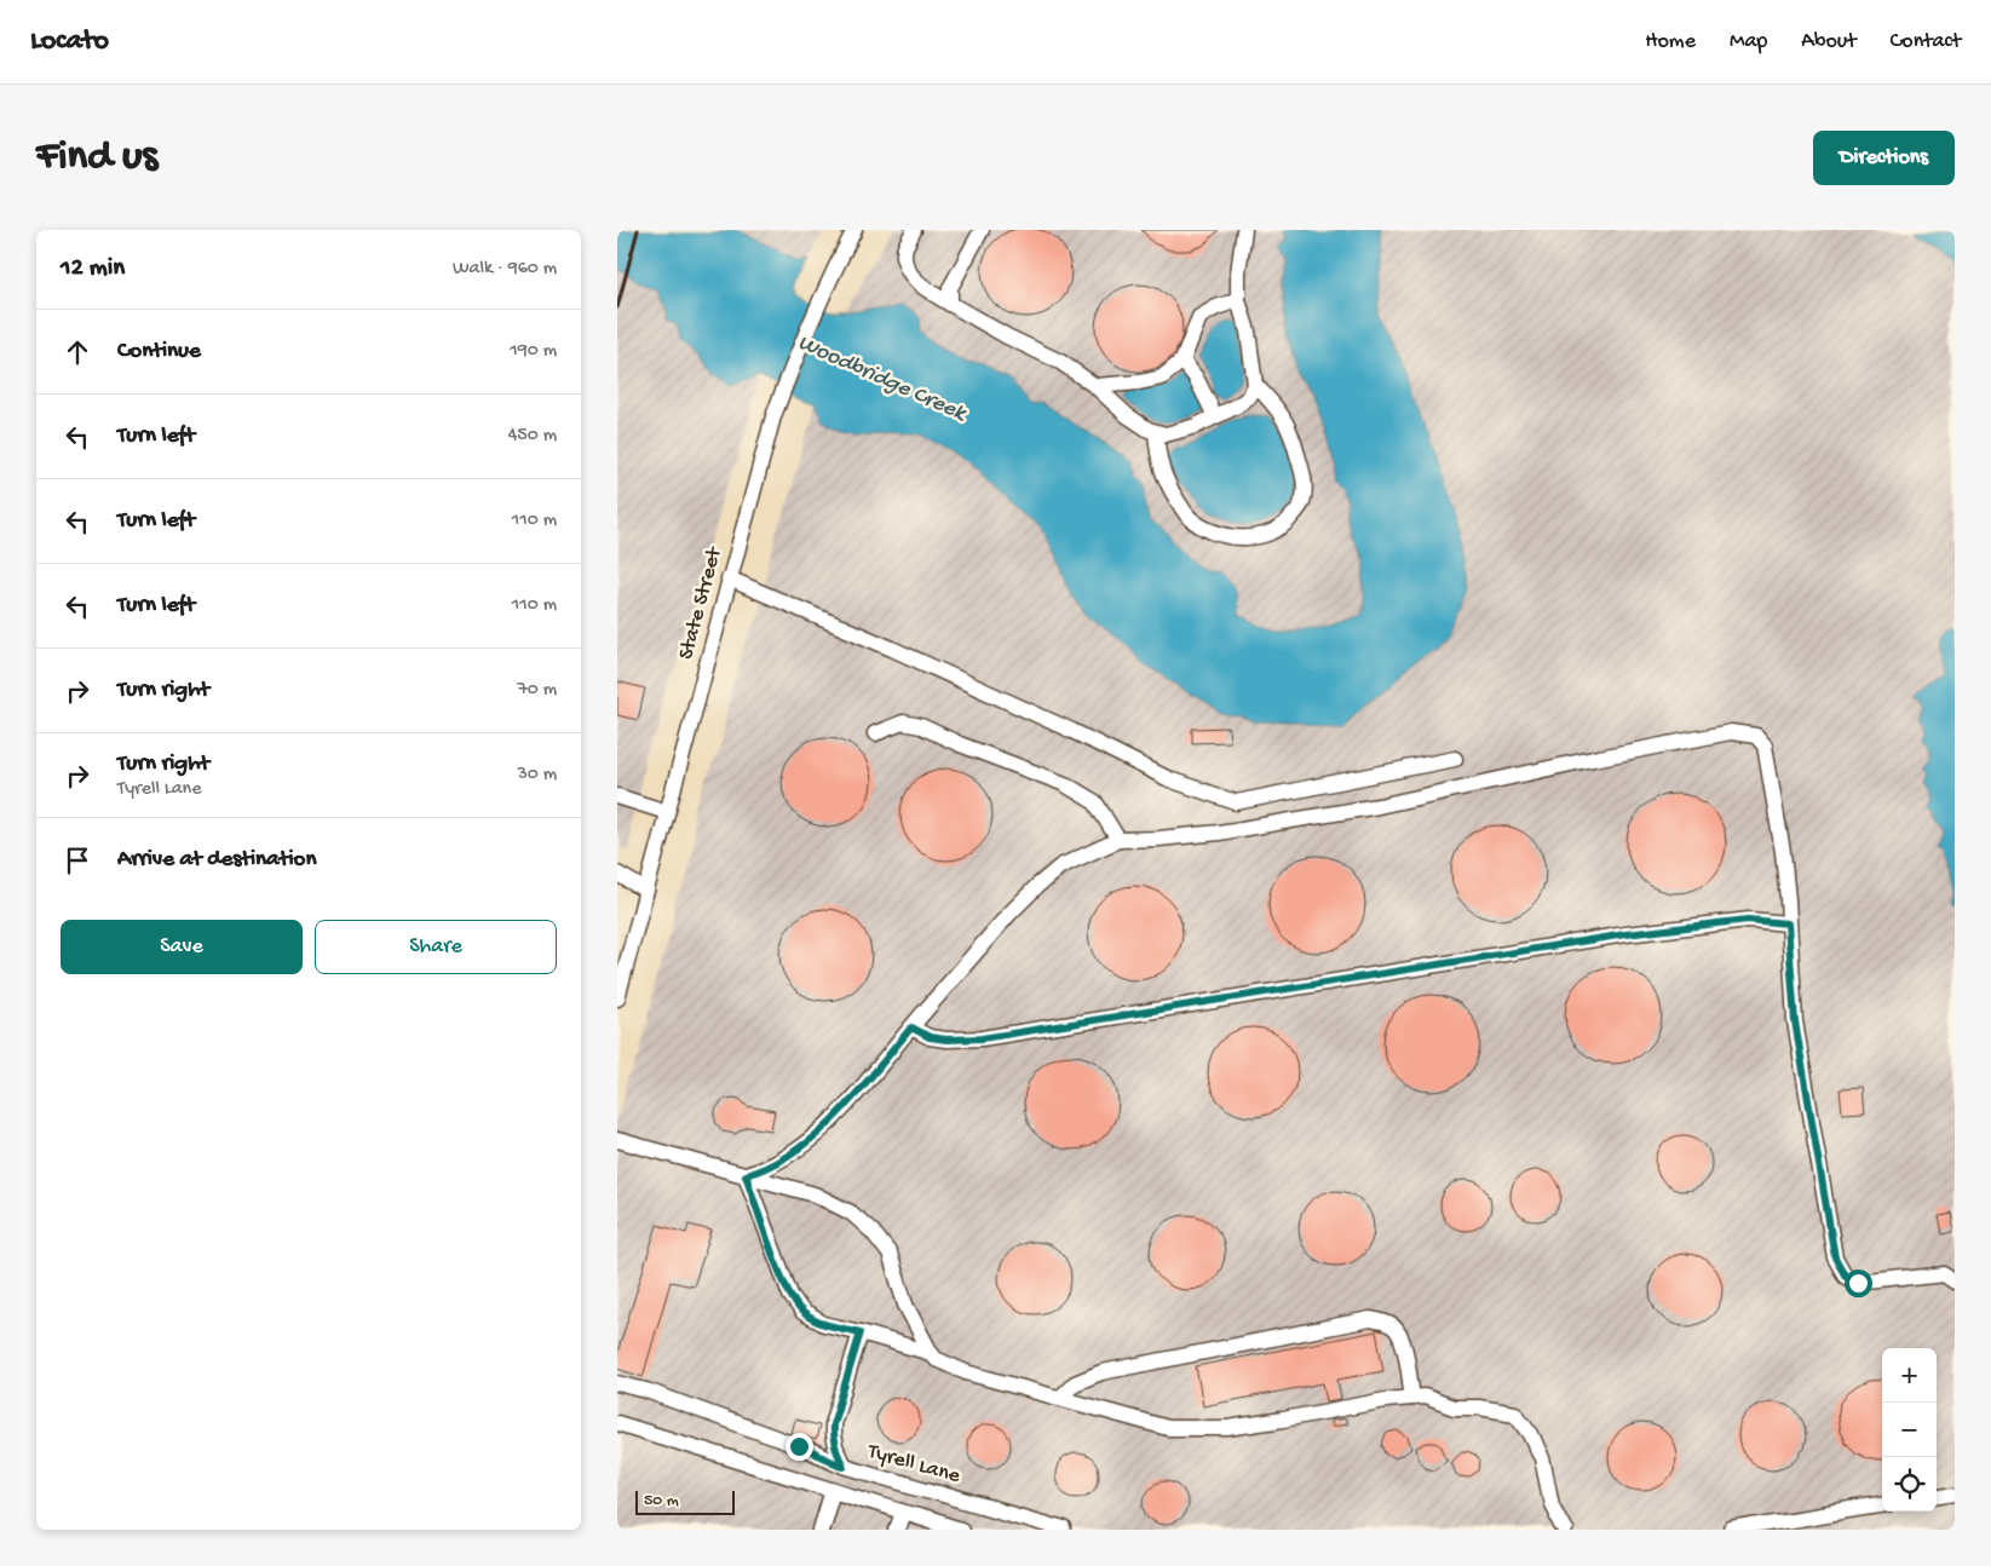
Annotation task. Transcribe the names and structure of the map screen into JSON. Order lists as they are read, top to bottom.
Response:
{
  "streets": {
    "street": ["State Street", "Tyrell Lane"]
  },
  "water": ["Woodbridge Creek"],
  "scale_bar": "50 m",
  "page": {
    "header": "Locato",
    "nav": [
      "Home",
      "Map",
      "About",
      "Contact"
    ],
    "buttons": [
      "Directions",
      ["Save", "Share"]
    ],
    "title": "Find us",
    "heading": ["12 min", "Walk · 960 m"],
    "list": [
      ["Continue", "190 m"],
      ["Turn left", "450 m"],
      ["Turn left", "110 m"],
      ["Turn left", "110 m"],
      ["Turn right", "70 m"],
      ["Turn right", "Tyrell Lane", "30 m"],
      "Arrive at destination"
    ],
    "map_buttons": ["+", "−"],
    "scale": "50 m"
  }
}
